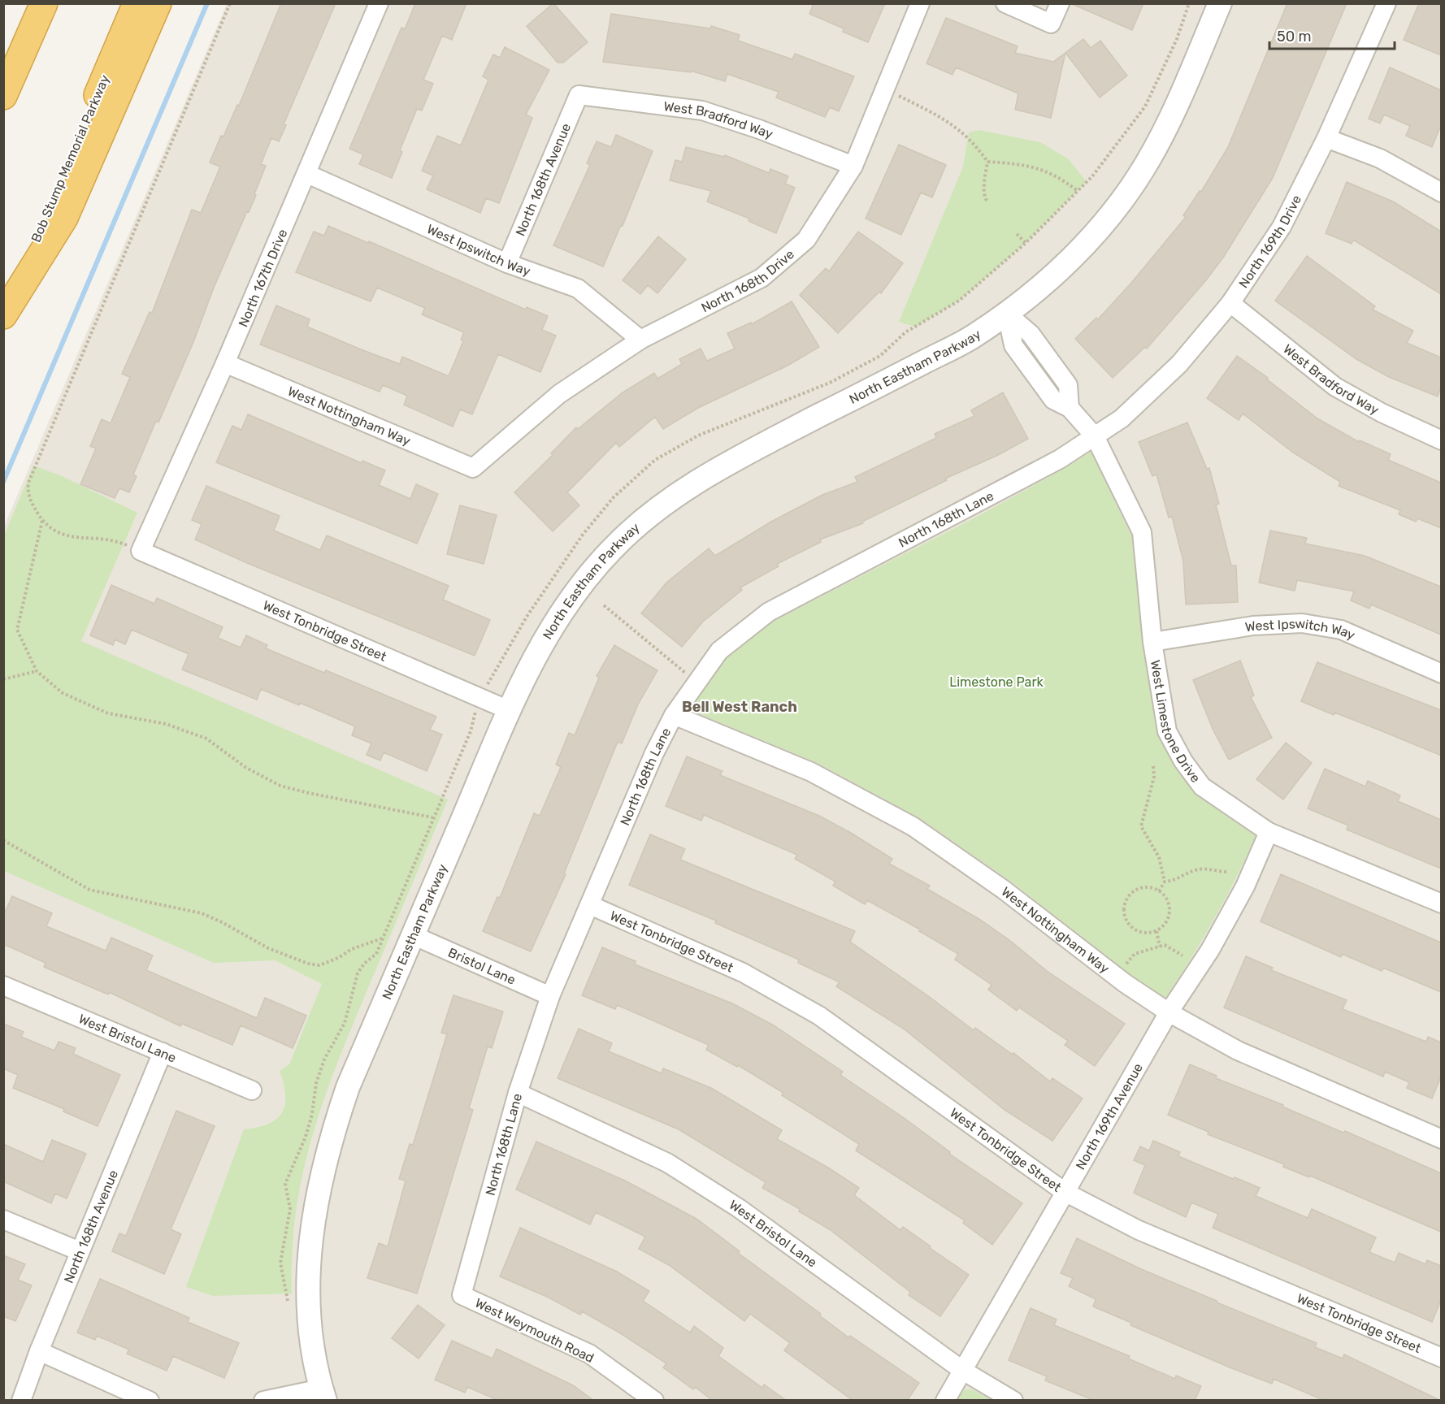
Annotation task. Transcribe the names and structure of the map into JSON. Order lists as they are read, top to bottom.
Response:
{
  "streets": {
    "highway": ["Bob Stump Memorial Parkway"],
    "street": [
      "West Bradford Way",
      "North 168th Avenue",
      "North 169th Drive",
      "West Ipswitch Way",
      "North 167th Drive",
      "North 168th Drive",
      "North Eastham Parkway",
      "West Nottingham Way",
      "North 168th Lane",
      "West Tonbridge Street",
      "West Limestone Drive",
      "Bristol Lane",
      "West Bristol Lane",
      "North 169th Avenue",
      "West Weymouth Road"
    ]
  },
  "crossings": [
    ["West Bradford Way", "North 168th Avenue"],
    ["West Bradford Way", "North 169th Drive"],
    ["West Bradford Way", "North 168th Drive"],
    ["North 168th Avenue", "West Ipswitch Way"],
    ["North 168th Avenue", "West Bristol Lane"],
    ["North 169th Drive", "North 168th Lane"],
    ["North 169th Drive", "West Limestone Drive"],
    ["West Ipswitch Way", "North 167th Drive"],
    ["West Ipswitch Way", "North 168th Drive"],
    ["West Ipswitch Way", "West Limestone Drive"],
    ["North 167th Drive", "West Nottingham Way"],
    ["North 167th Drive", "West Tonbridge Street"],
    ["North 168th Drive", "West Nottingham Way"],
    ["North Eastham Parkway", "West Tonbridge Street"],
    ["North Eastham Parkway", "West Limestone Drive"],
    ["North Eastham Parkway", "Bristol Lane"],
    ["West Nottingham Way", "North 168th Lane"],
    ["West Nottingham Way", "North 169th Avenue"],
    ["North 168th Lane", "West Tonbridge Street"],
    ["North 168th Lane", "West Limestone Drive"],
    ["North 168th Lane", "Bristol Lane"],
    ["North 168th Lane", "West Bristol Lane"],
    ["North 168th Lane", "West Weymouth Road"],
    ["West Tonbridge Street", "North 169th Avenue"],
    ["West Limestone Drive", "North 169th Avenue"],
    ["West Bristol Lane", "North 169th Avenue"]
  ],
  "districts": ["Bell West Ranch"],
  "parks": ["Limestone Park"],
  "scale_bar": "50 m"
}
